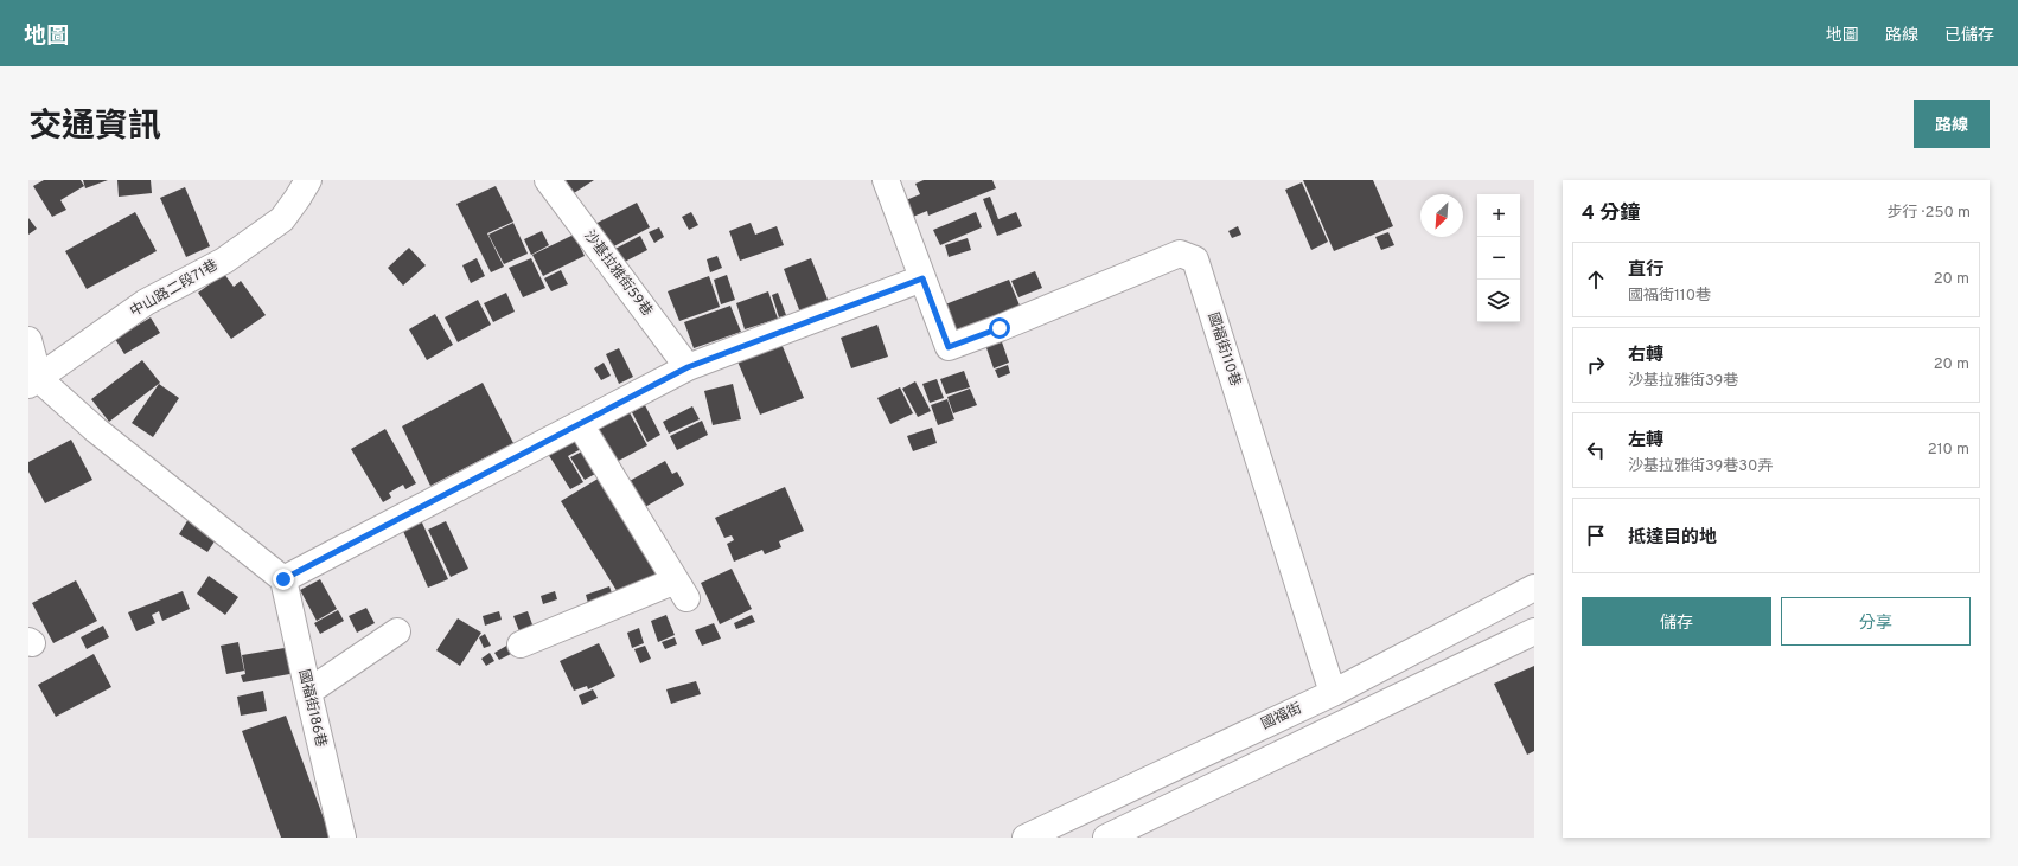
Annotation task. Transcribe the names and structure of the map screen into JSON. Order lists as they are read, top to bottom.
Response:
{
  "streets": {
    "street": [
      "沙基拉雅街59巷",
      "中山路二段71巷",
      "國福街110巷",
      "國福街186巷",
      "國福街"
    ]
  },
  "crossings": [
    ["國福街110巷", "國福街"]
  ],
  "north": "bottom left",
  "page": {
    "header": "地圖",
    "nav": ["地圖", "路線", "已儲存"],
    "title": "交通資訊",
    "buttons": [
      "路線",
      ["儲存", "分享"]
    ],
    "heading": ["4 分鐘", "步行 · 250 m"],
    "map_buttons": ["+", "−"],
    "list": [
      ["直行", "國福街110巷", "20 m"],
      ["右轉", "沙基拉雅街39巷", "20 m"],
      ["左轉", "沙基拉雅街39巷30弄", "210 m"],
      "抵達目的地"
    ]
  }
}
